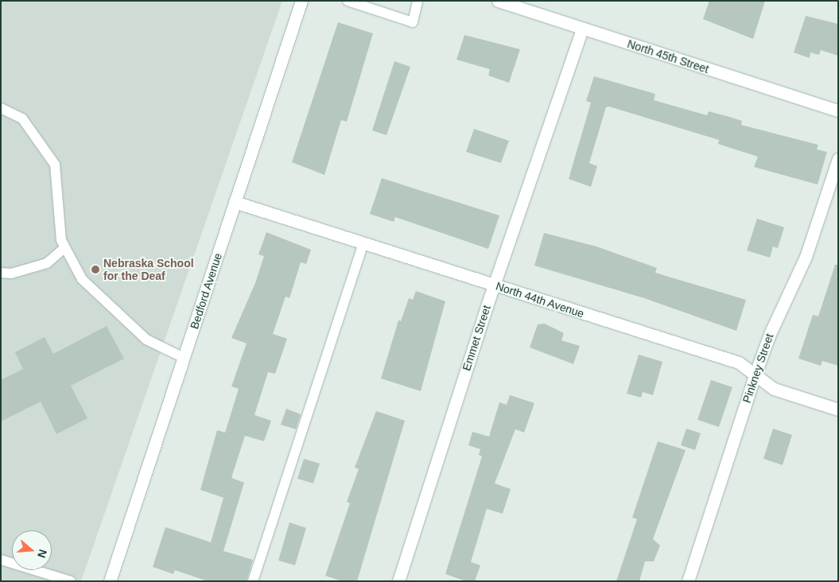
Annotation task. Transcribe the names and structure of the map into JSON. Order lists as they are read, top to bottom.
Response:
{
  "streets": {
    "street": [
      "North 45th Street",
      "Bedford Avenue",
      "North 44th Avenue",
      "Emmet Street",
      "Pinkney Street"
    ]
  },
  "crossings": [
    ["North 45th Street", "Emmet Street"],
    ["Bedford Avenue", "North 44th Avenue"],
    ["North 44th Avenue", "Emmet Street"],
    ["North 44th Avenue", "Pinkney Street"]
  ],
  "places": ["Nebraska School for the Deaf"],
  "north": "right"
}
